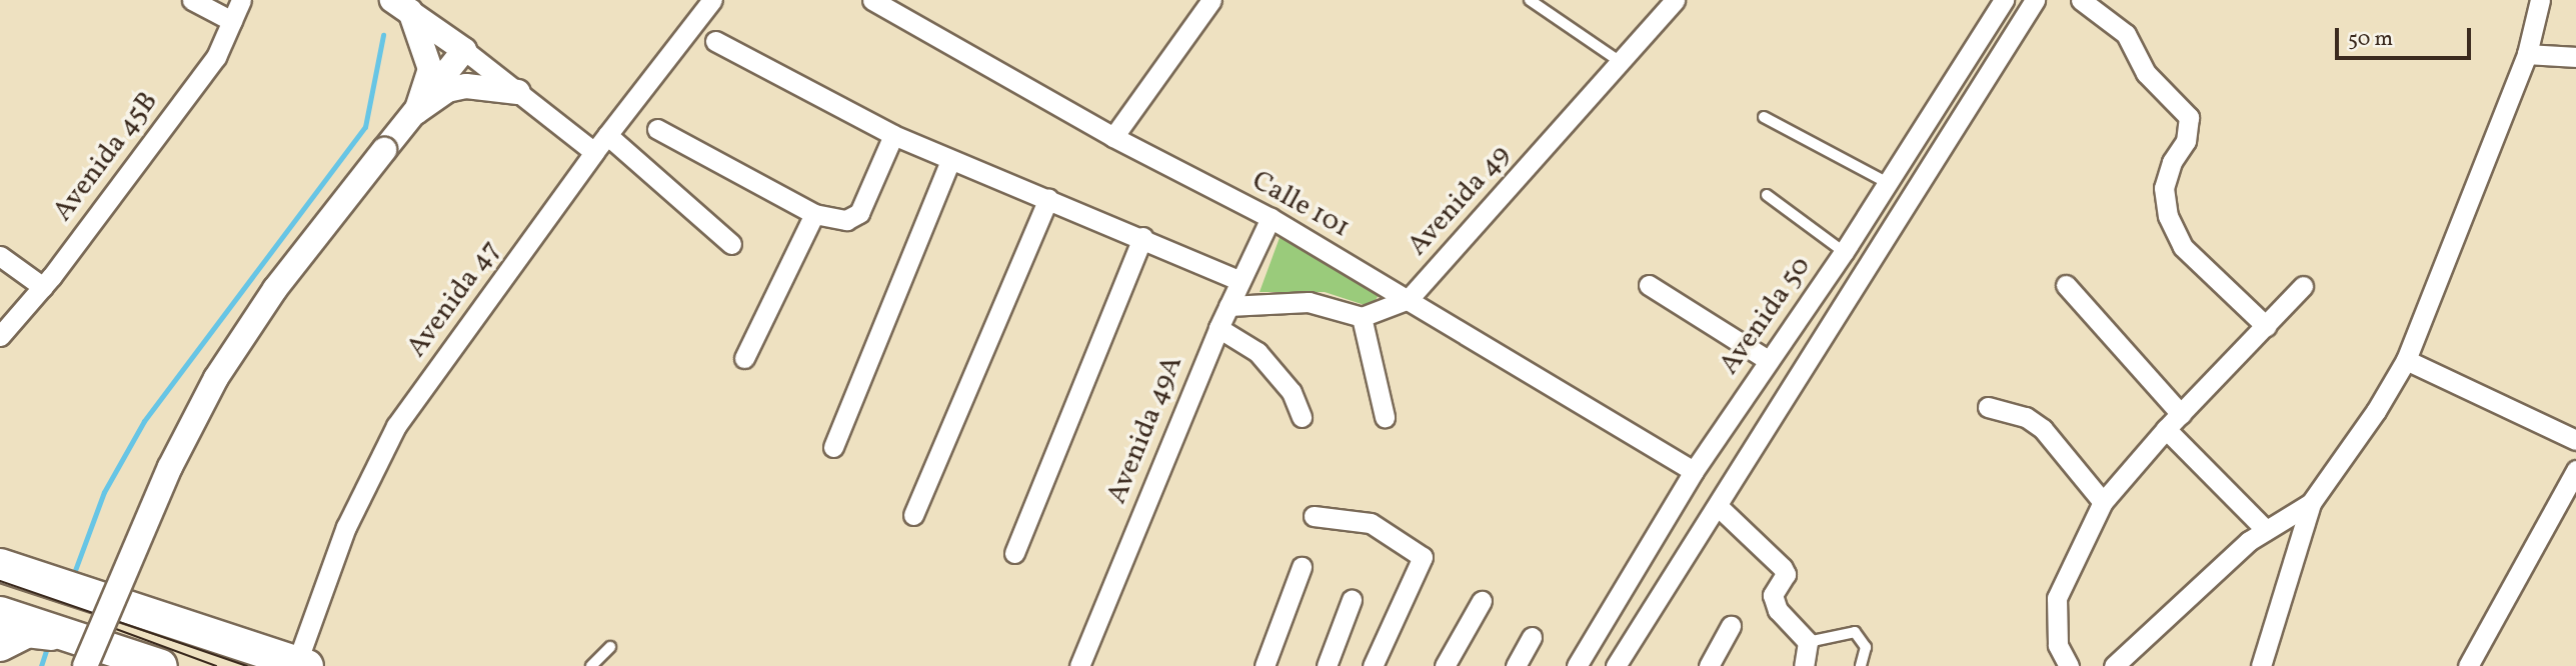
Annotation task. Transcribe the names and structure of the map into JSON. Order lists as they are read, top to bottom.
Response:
{
  "streets": {
    "street": [
      "Avenida 45B",
      "Avenida 49",
      "Calle 101",
      "Avenida 47",
      "Avenida 50",
      "Avenida 49A"
    ]
  },
  "crossings": [
    ["Avenida 49", "Calle 101"],
    ["Calle 101", "Avenida 50"],
    ["Calle 101", "Avenida 49A"]
  ],
  "scale_bar": "50 m"
}
